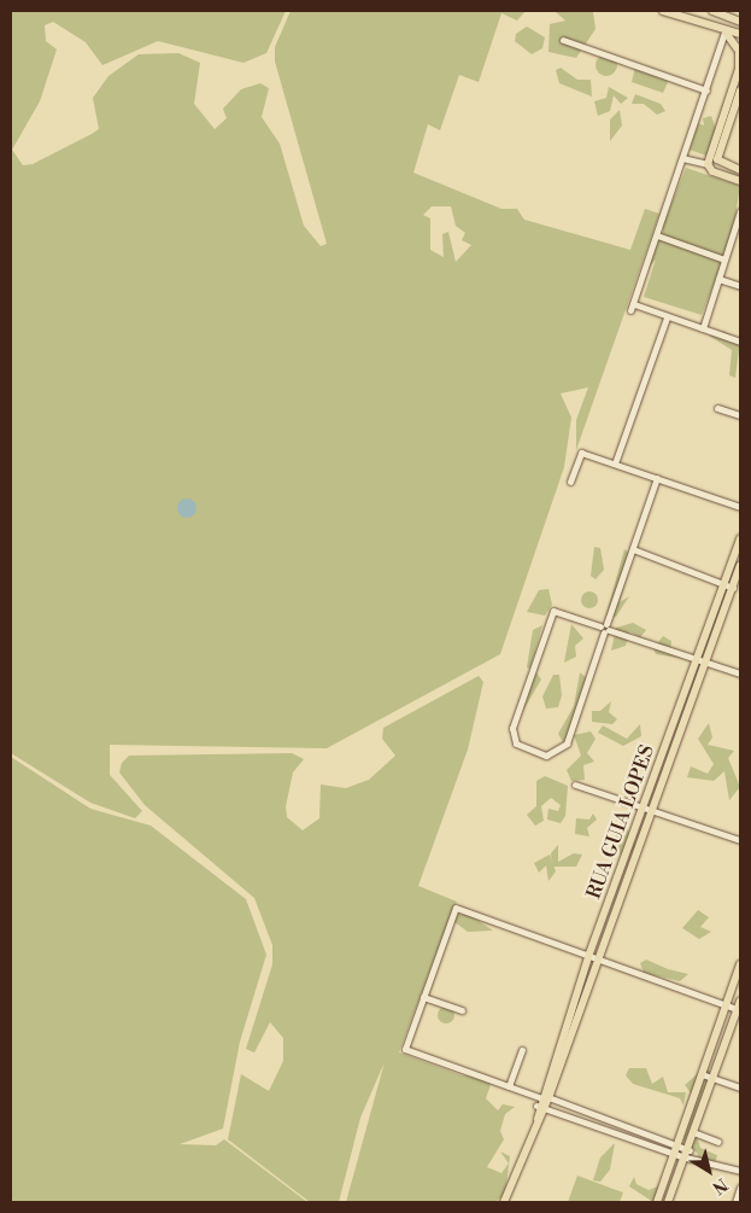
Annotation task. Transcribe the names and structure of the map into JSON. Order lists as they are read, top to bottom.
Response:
{
  "streets": {
    "main road": ["RUA GUIA LOPES"]
  },
  "north": "bottom right"
}
